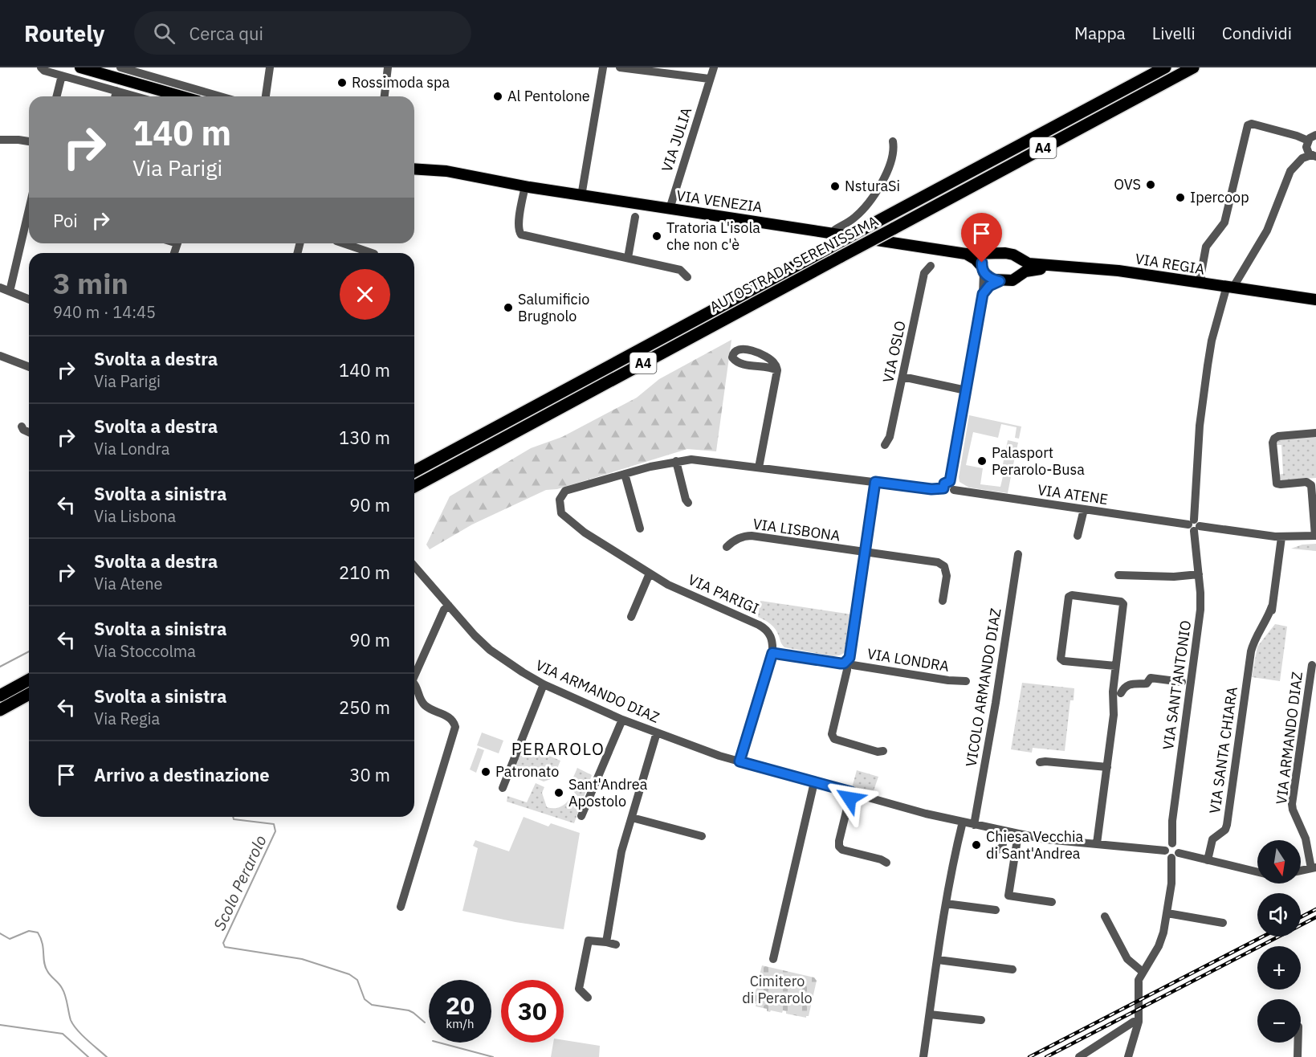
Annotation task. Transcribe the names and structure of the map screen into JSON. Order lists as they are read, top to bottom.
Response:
{
  "streets": {
    "highway": ["A4", "AUTOSTRADA SERENISSIMA"],
    "main road": ["VIA VENEZIA", "VIA REGIA"],
    "street": [
      "VIA JULIA",
      "VIA OSLO",
      "VIA ATENE",
      "VIA LISBONA",
      "VIA PARIGI",
      "VIA LONDRA",
      "VIA SANT'ANTONIO",
      "VICOLO ARMANDO DIAZ",
      "VIA ARMANDO DIAZ",
      "VIA SANTA CHIARA"
    ]
  },
  "crossings": [
    ["VIA JULIA", "VIA VENEZIA"],
    ["VIA VENEZIA", "VIA REGIA"],
    ["VIA REGIA", "VIA SANT'ANTONIO"],
    ["VIA ATENE", "VIA PARIGI"],
    ["VIA ATENE", "VIA SANT'ANTONIO"],
    ["VIA ATENE", "VIA SANTA CHIARA"],
    ["VIA PARIGI", "VIA LONDRA"],
    ["VIA SANT'ANTONIO", "VIA ARMANDO DIAZ"],
    ["VICOLO ARMANDO DIAZ", "VIA ARMANDO DIAZ"]
  ],
  "districts": ["PERAROLO"],
  "water": ["Scolo Perarolo"],
  "parks": ["Cimitero di Perarolo"],
  "places": [
    "Rossimoda spa",
    "Al Pentolone",
    "OVS",
    "NsturaSi",
    "Ipercoop",
    "Tratoria L'isola che non c'è",
    "Salumificio Brugnolo",
    "Palasport Perarolo-Busa",
    "Patronato",
    "Sant'Andrea Apostolo",
    "Chiesa Vecchia di Sant'Andrea"
  ],
  "north": "bottom",
  "page": {
    "header": "Routely",
    "search": "Cerca qui",
    "nav": ["Mappa", "Livelli", "Condividi"],
    "turn": ["140 m", "Via Parigi"],
    "then": "Poi",
    "heading": ["3 min", "940 m · 14:45"],
    "list": [
      {
        "name": "Svolta a destra",
        "note": "Via Parigi",
        "value": "140 m"
      },
      {
        "name": "Svolta a destra",
        "note": "Via Londra",
        "value": "130 m"
      },
      {
        "name": "Svolta a sinistra",
        "note": "Via Lisbona",
        "value": "90 m"
      },
      {
        "name": "Svolta a destra",
        "note": "Via Atene",
        "value": "210 m"
      },
      {
        "name": "Svolta a sinistra",
        "note": "Via Stoccolma",
        "value": "90 m"
      },
      {
        "name": "Svolta a sinistra",
        "note": "Via Regia",
        "value": "250 m"
      },
      {
        "name": "Arrivo a destinazione",
        "value": "30 m"
      }
    ],
    "map_buttons": ["+", "−"],
    "speed": "20 km/h",
    "limit": "30"
  }
}
